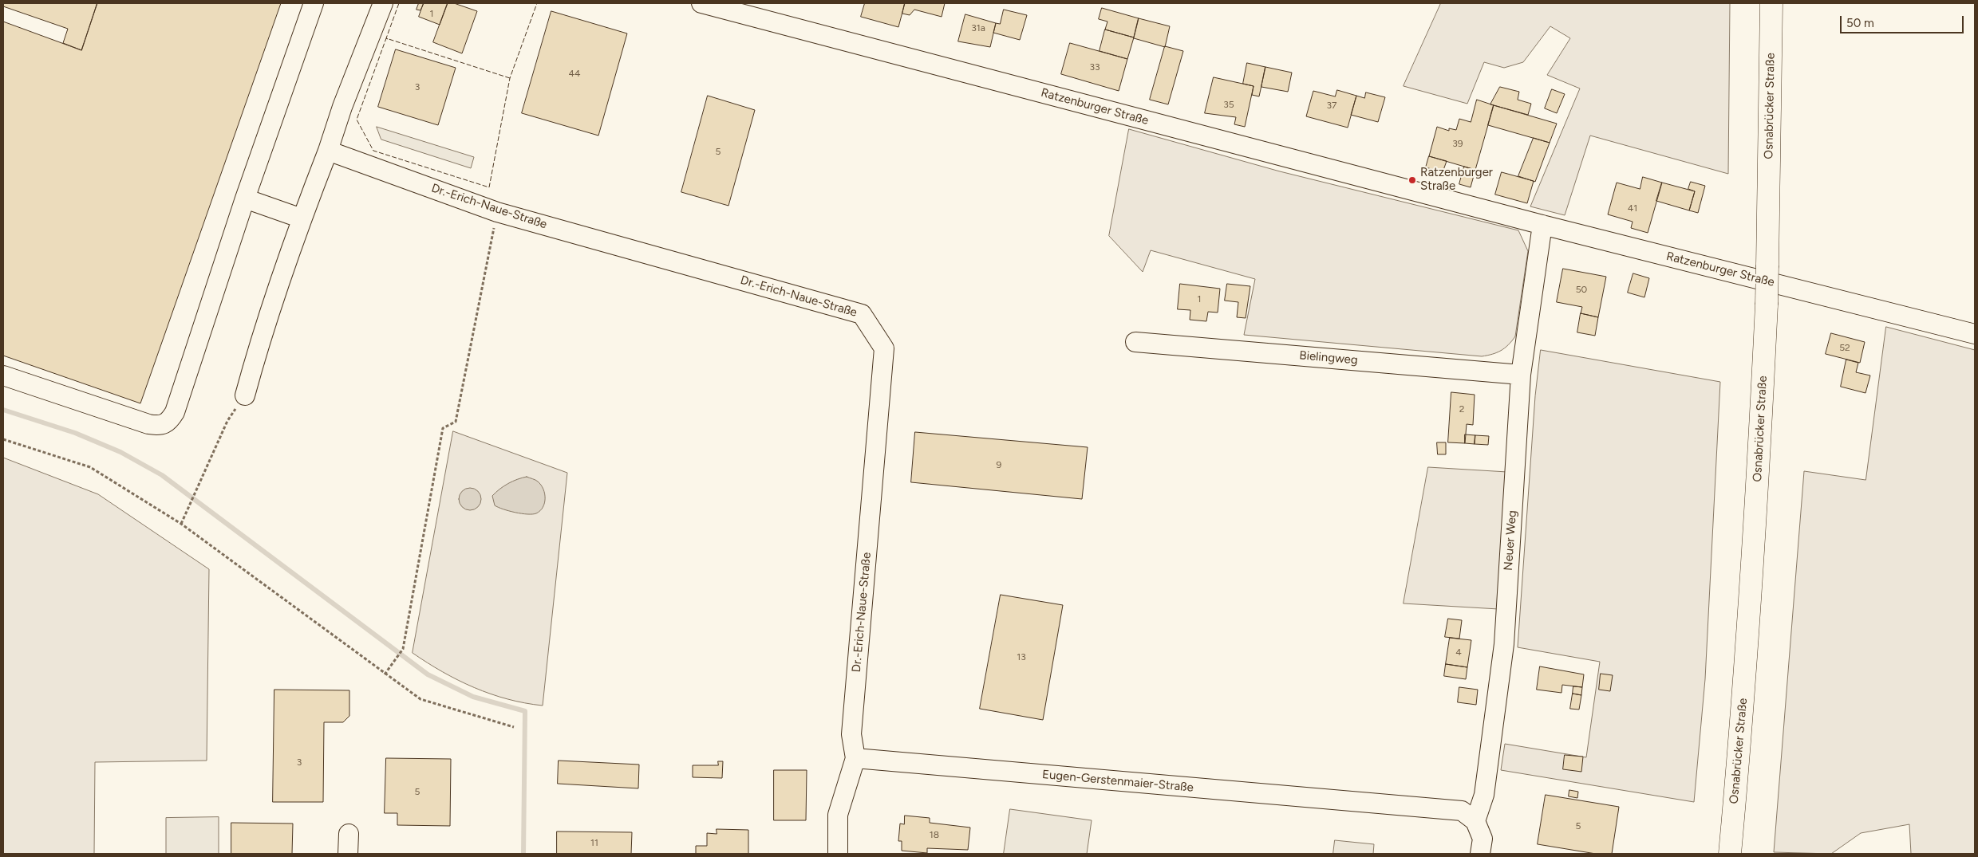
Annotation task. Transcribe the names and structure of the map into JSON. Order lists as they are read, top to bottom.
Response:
{
  "streets": {
    "main road": ["Osnabrücker Straße"],
    "street": [
      "Ratzenburger Straße",
      "Dr.-Erich-Naue-Straße",
      "Bielingweg",
      "Neuer Weg",
      "Eugen-Gerstenmaier-Straße"
    ]
  },
  "crossings": [
    ["Ratzenburger Straße", "Neuer Weg"],
    ["Dr.-Erich-Naue-Straße", "Eugen-Gerstenmaier-Straße"],
    ["Bielingweg", "Neuer Weg"],
    ["Neuer Weg", "Eugen-Gerstenmaier-Straße"]
  ],
  "places": ["Ratzenburger Straße"],
  "house_numbers": [
    "1",
    "31a",
    "33",
    "44",
    "3",
    "35",
    "37",
    "39",
    "5",
    "41",
    "50",
    "1",
    "52",
    "2",
    "9",
    "4",
    "13",
    "3",
    "5",
    "5",
    "18",
    "11"
  ],
  "scale_bar": "50 m"
}
